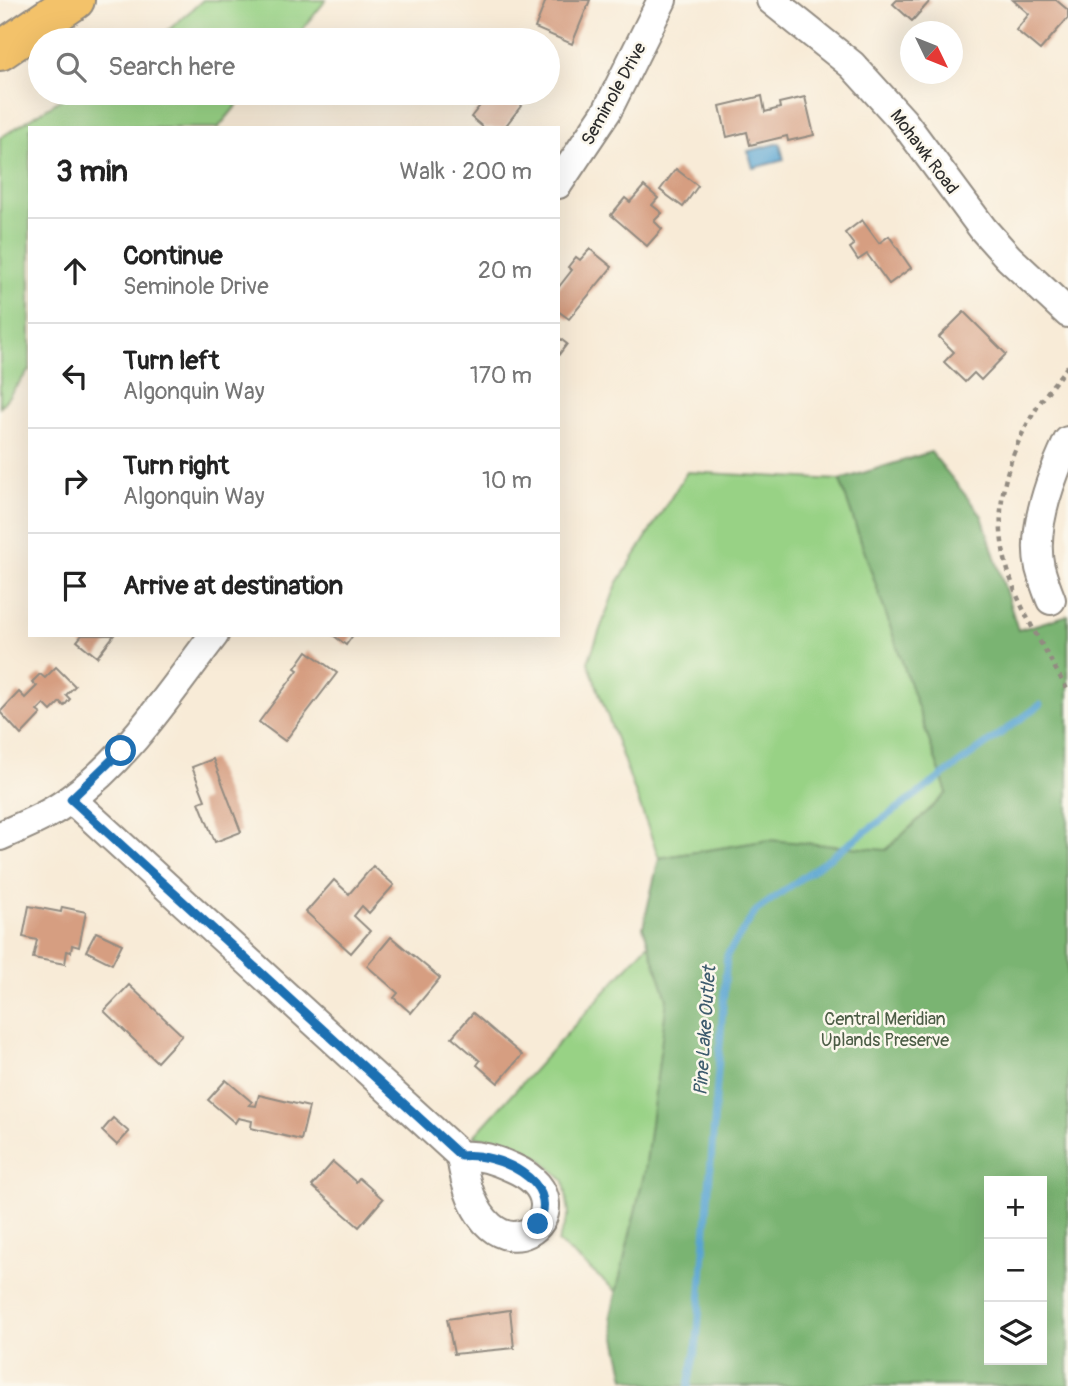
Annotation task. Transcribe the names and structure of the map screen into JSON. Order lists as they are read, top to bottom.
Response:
{
  "streets": {
    "street": ["Seminole Drive", "Mohawk Road"]
  },
  "water": ["Pine Lake Outlet"],
  "parks": ["Central Meridian Uplands Preserve"],
  "north": "bottom right",
  "page": {
    "search": "Search here",
    "heading": ["3 min", "Walk · 200 m"],
    "list": [
      ["Continue", "Seminole Drive", "20 m"],
      ["Turn left", "Algonquin Way", "170 m"],
      ["Turn right", "Algonquin Way", "10 m"],
      "Arrive at destination"
    ],
    "map_buttons": ["+", "−"]
  }
}
